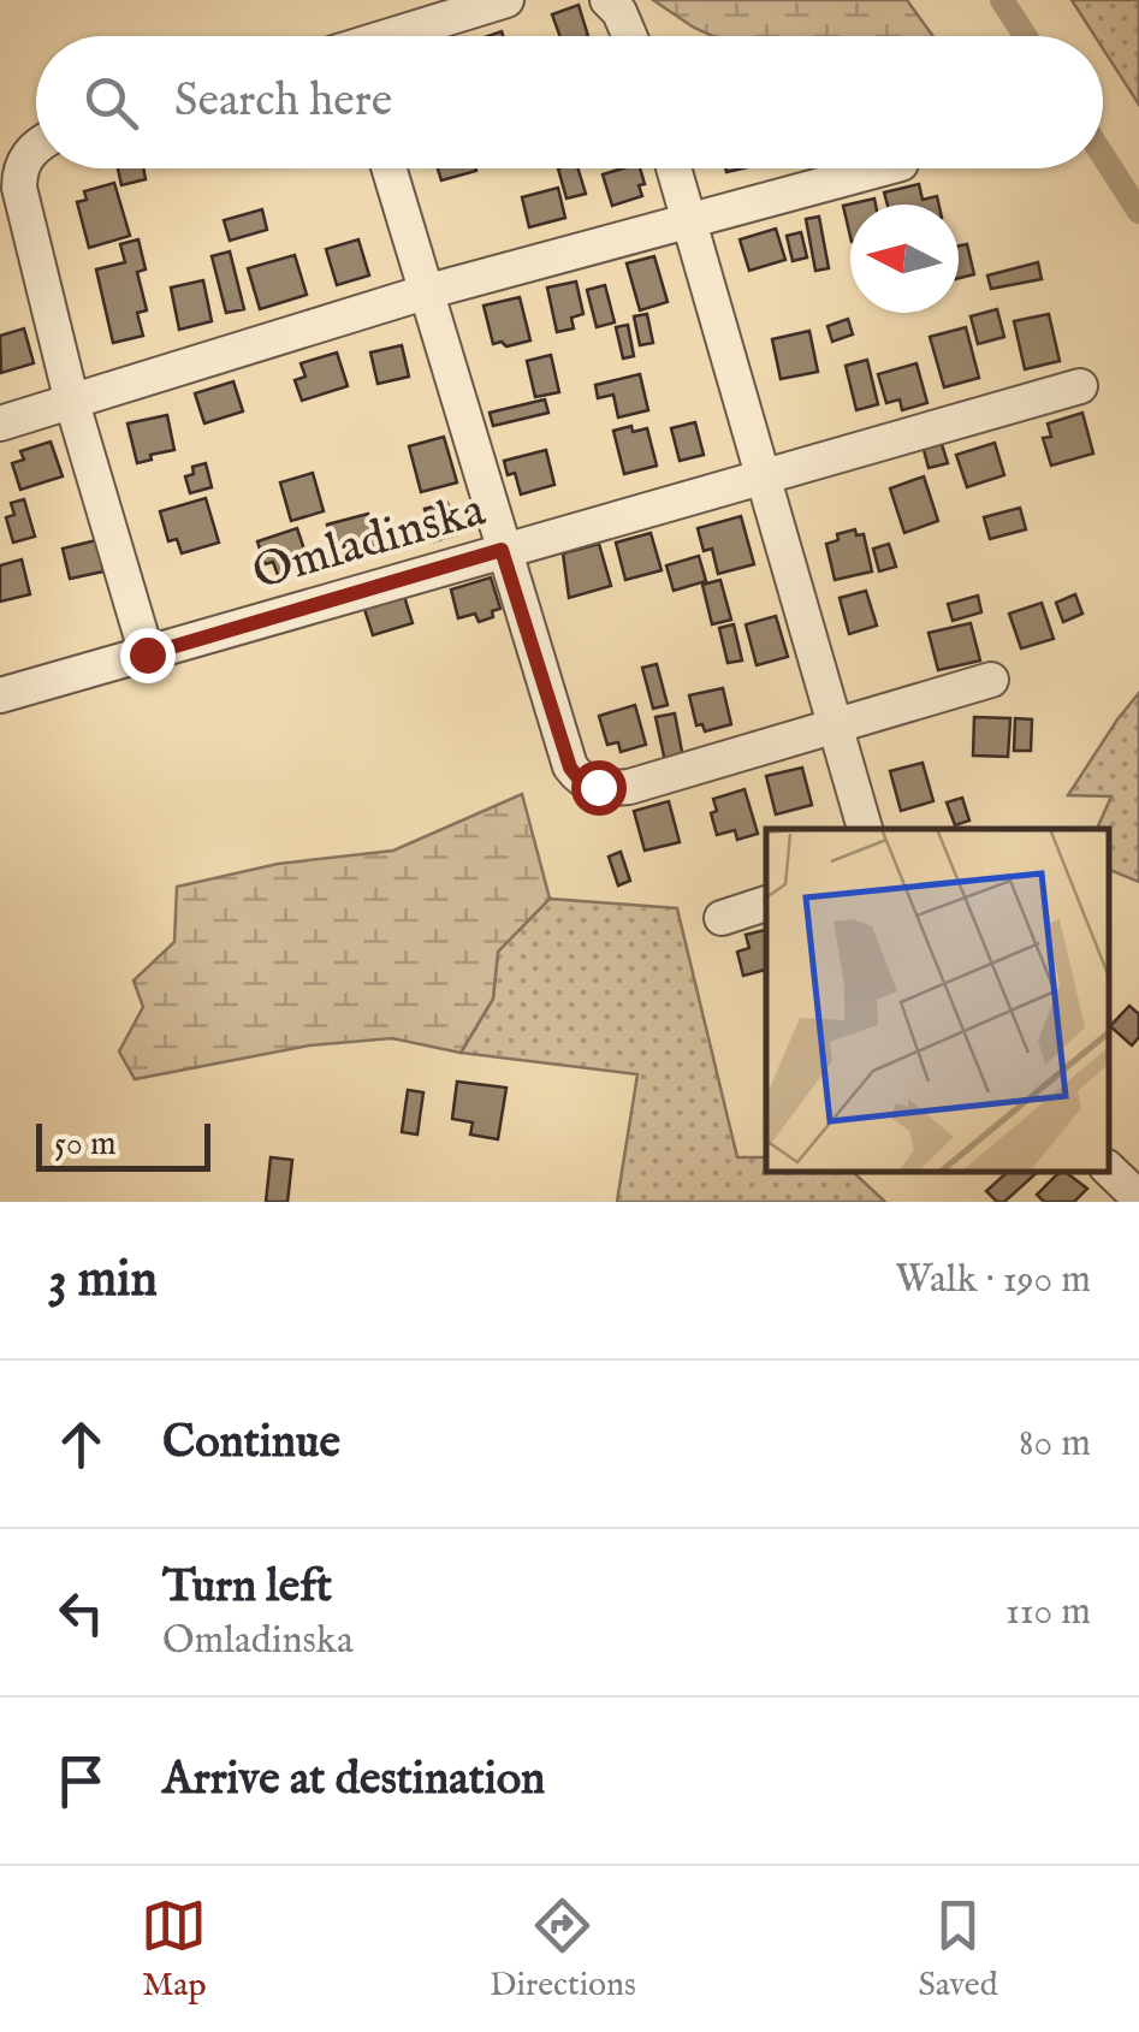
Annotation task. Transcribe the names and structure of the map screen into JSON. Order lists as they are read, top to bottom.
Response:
{
  "streets": {
    "street": ["Omladinska"]
  },
  "scale_bar": "50 m",
  "north": "left",
  "page": {
    "search": "Search here",
    "scale": "50 m",
    "heading": ["3 min", "Walk · 190 m"],
    "list": [
      ["Continue", "80 m"],
      ["Turn left", "Omladinska", "110 m"],
      "Arrive at destination"
    ],
    "nav": ["Map", "Directions", "Saved"]
  }
}
